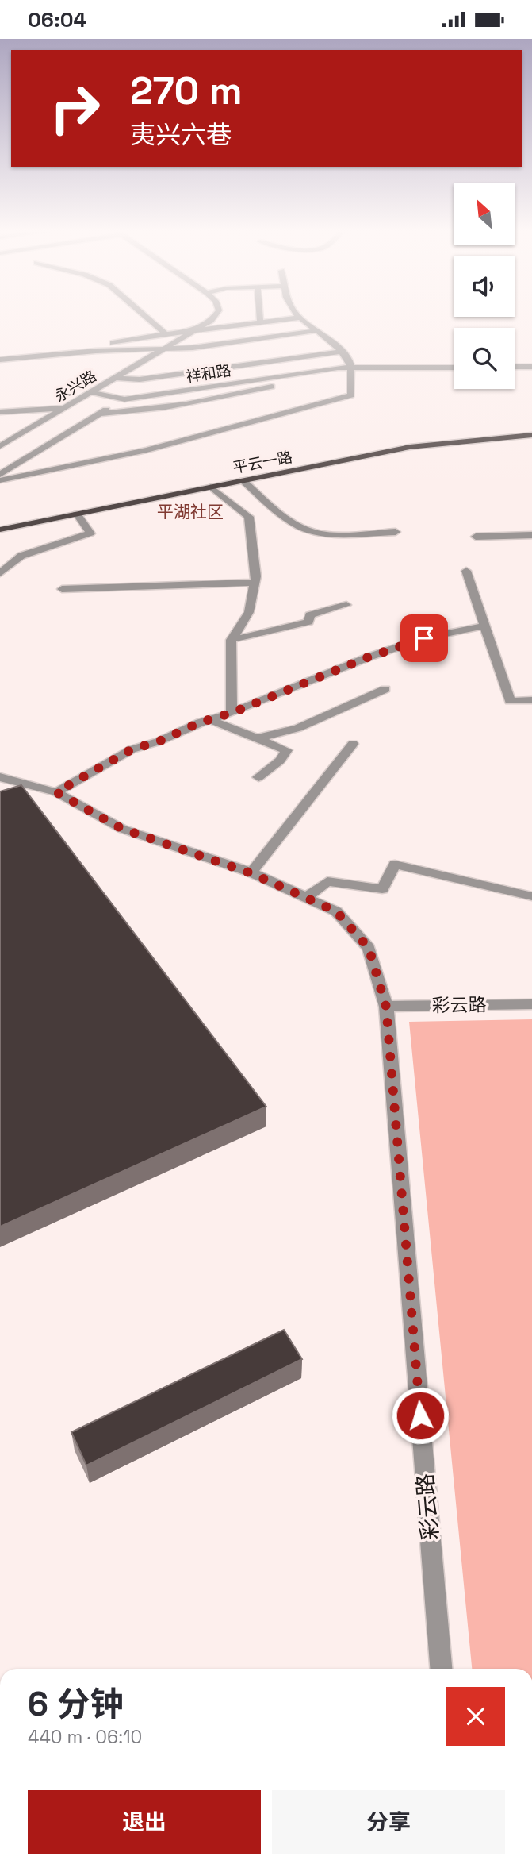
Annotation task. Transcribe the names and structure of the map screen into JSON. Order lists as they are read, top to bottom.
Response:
{
  "streets": {
    "main road": ["平云一路"],
    "street": ["祥和路", "永兴路", "彩云路"]
  },
  "crossings": [
    ["祥和路", "永兴路"]
  ],
  "districts": ["平湖社区"],
  "north": "top left",
  "page": {
    "status": "06:04",
    "turn": ["270 m", "夷兴六巷"],
    "heading": ["6 分钟", "440 m · 06:10"],
    "buttons": ["退出", "分享"]
  }
}
